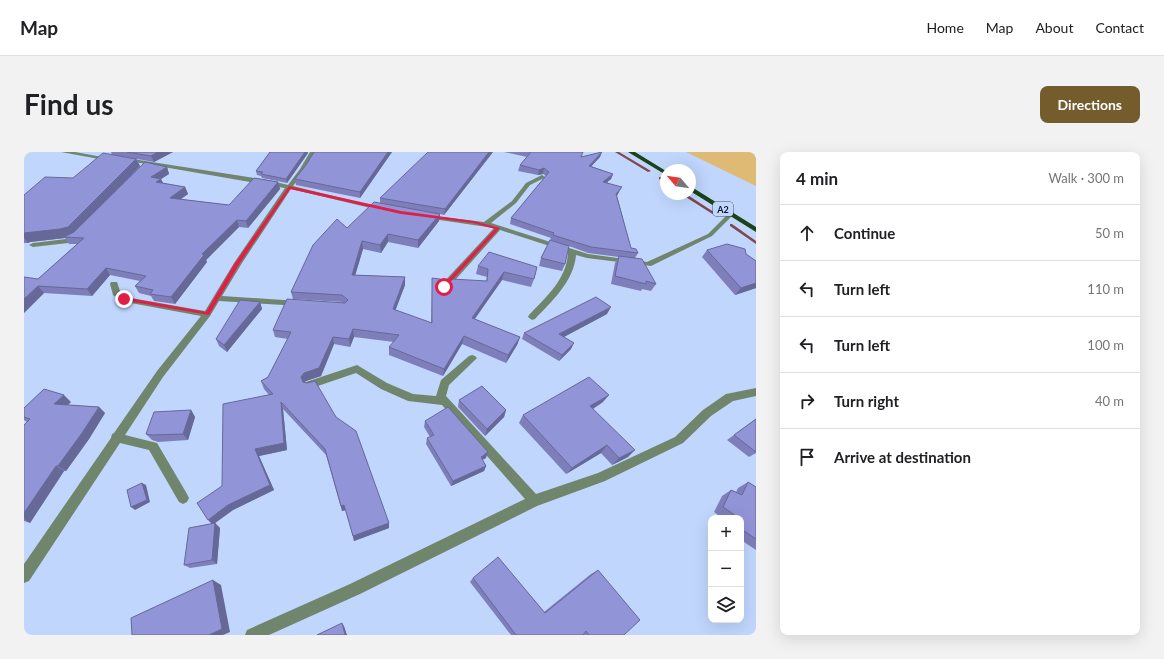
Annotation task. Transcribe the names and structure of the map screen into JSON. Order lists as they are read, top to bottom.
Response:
{
  "streets": {
    "main road": ["A2"]
  },
  "north": "top left",
  "page": {
    "header": "Map",
    "nav": [
      "Home",
      "Map",
      "About",
      "Contact"
    ],
    "buttons": "Directions",
    "title": "Find us",
    "heading": ["4 min", "Walk · 300 m"],
    "list": [
      ["Continue", "50 m"],
      ["Turn left", "110 m"],
      ["Turn left", "100 m"],
      ["Turn right", "40 m"],
      "Arrive at destination"
    ],
    "map_buttons": ["+", "−"]
  }
}
